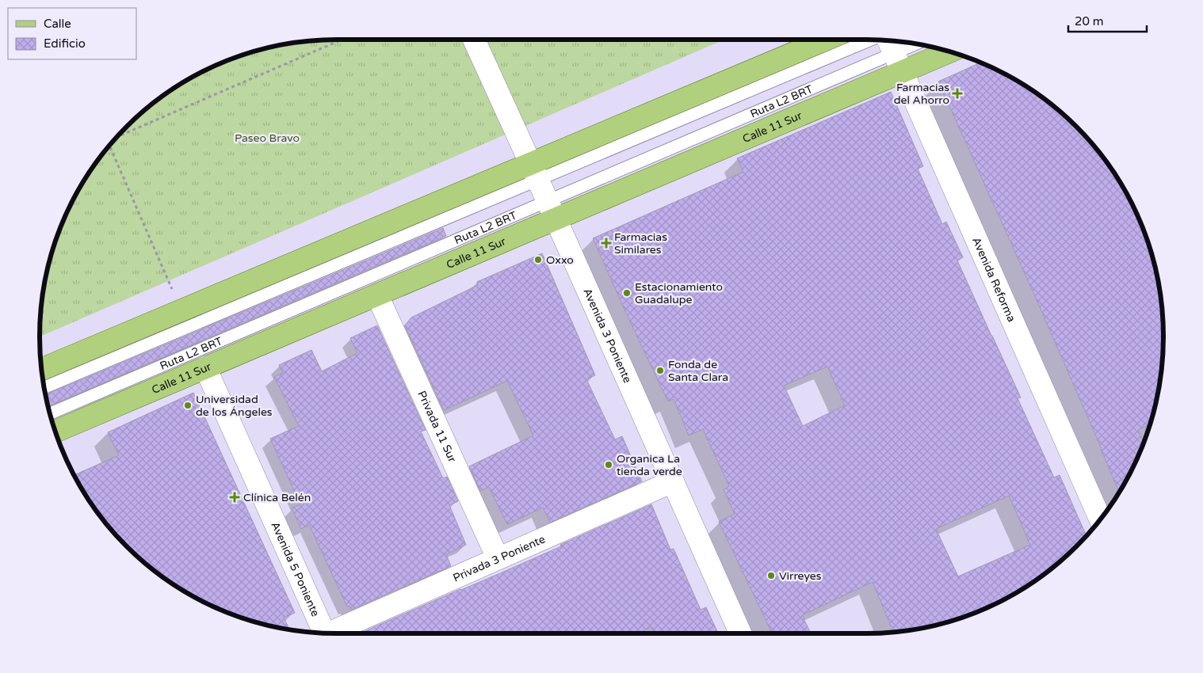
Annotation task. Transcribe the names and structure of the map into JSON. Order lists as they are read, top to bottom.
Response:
{
  "streets": {
    "main road": ["Calle 11 Sur"],
    "street": [
      "Avenida Reforma",
      "Avenida 3 Poniente",
      "Privada 11 Sur",
      "Privada 3 Poniente",
      "Avenida 5 Poniente"
    ],
    "lane": ["Ruta L2 BRT"]
  },
  "crossings": [
    ["Ruta L2 BRT", "Calle 11 Sur"],
    ["Ruta L2 BRT", "Avenida 3 Poniente"],
    ["Calle 11 Sur", "Avenida Reforma"],
    ["Calle 11 Sur", "Avenida 3 Poniente"],
    ["Calle 11 Sur", "Privada 11 Sur"],
    ["Calle 11 Sur", "Avenida 5 Poniente"],
    ["Avenida 3 Poniente", "Privada 3 Poniente"],
    ["Privada 11 Sur", "Privada 3 Poniente"]
  ],
  "parks": ["Paseo Bravo"],
  "places": {
    "health": ["Farmacias del Ahorro", "Farmacias Similares", "Clínica Belén"],
    "other": [
      "Oxxo",
      "Estacionamiento Guadalupe",
      "Fonda de Santa Clara",
      "Universidad de los Ángeles",
      "Organica La tienda verde",
      "Virreyes"
    ]
  },
  "legend": ["Calle", "Edificio"],
  "scale_bar": "20 m"
}
